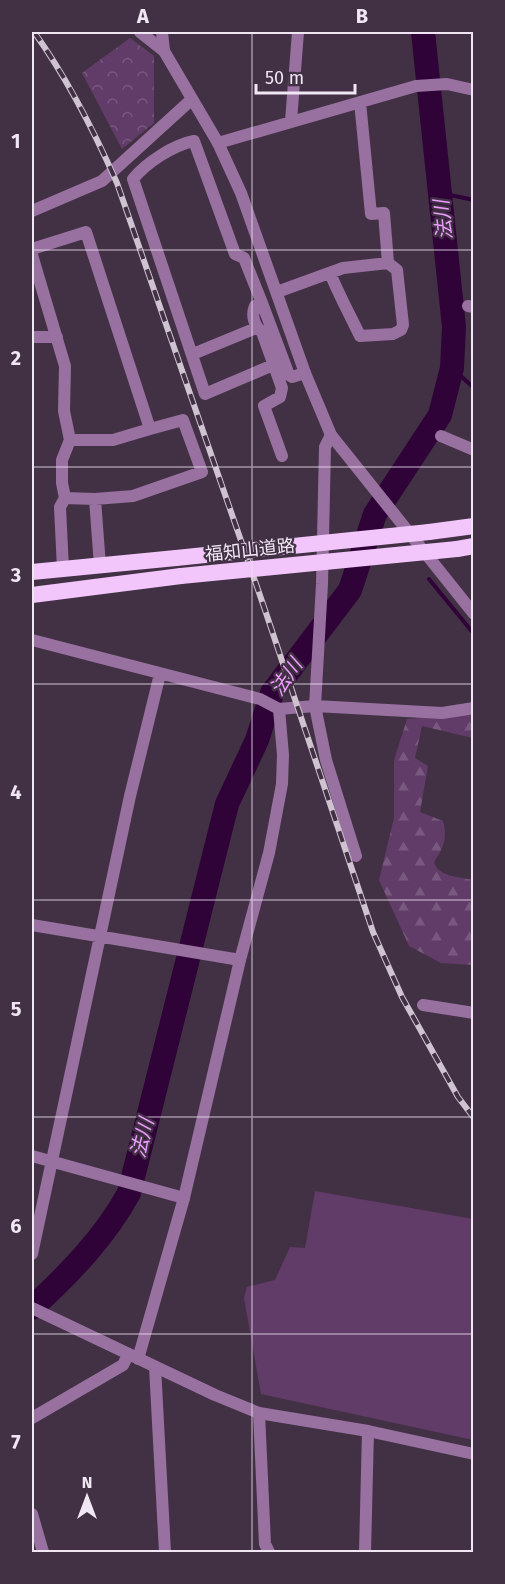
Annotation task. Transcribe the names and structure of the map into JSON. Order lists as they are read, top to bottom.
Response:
{
  "streets": {
    "highway": ["福知山道路"]
  },
  "water": ["法川"],
  "scale_bar": "50 m",
  "north": "top",
  "grid": {
    "columns": ["A", "B"],
    "rows": [
      "1",
      "2",
      "3",
      "4",
      "5",
      "6",
      "7"
    ]
  }
}
